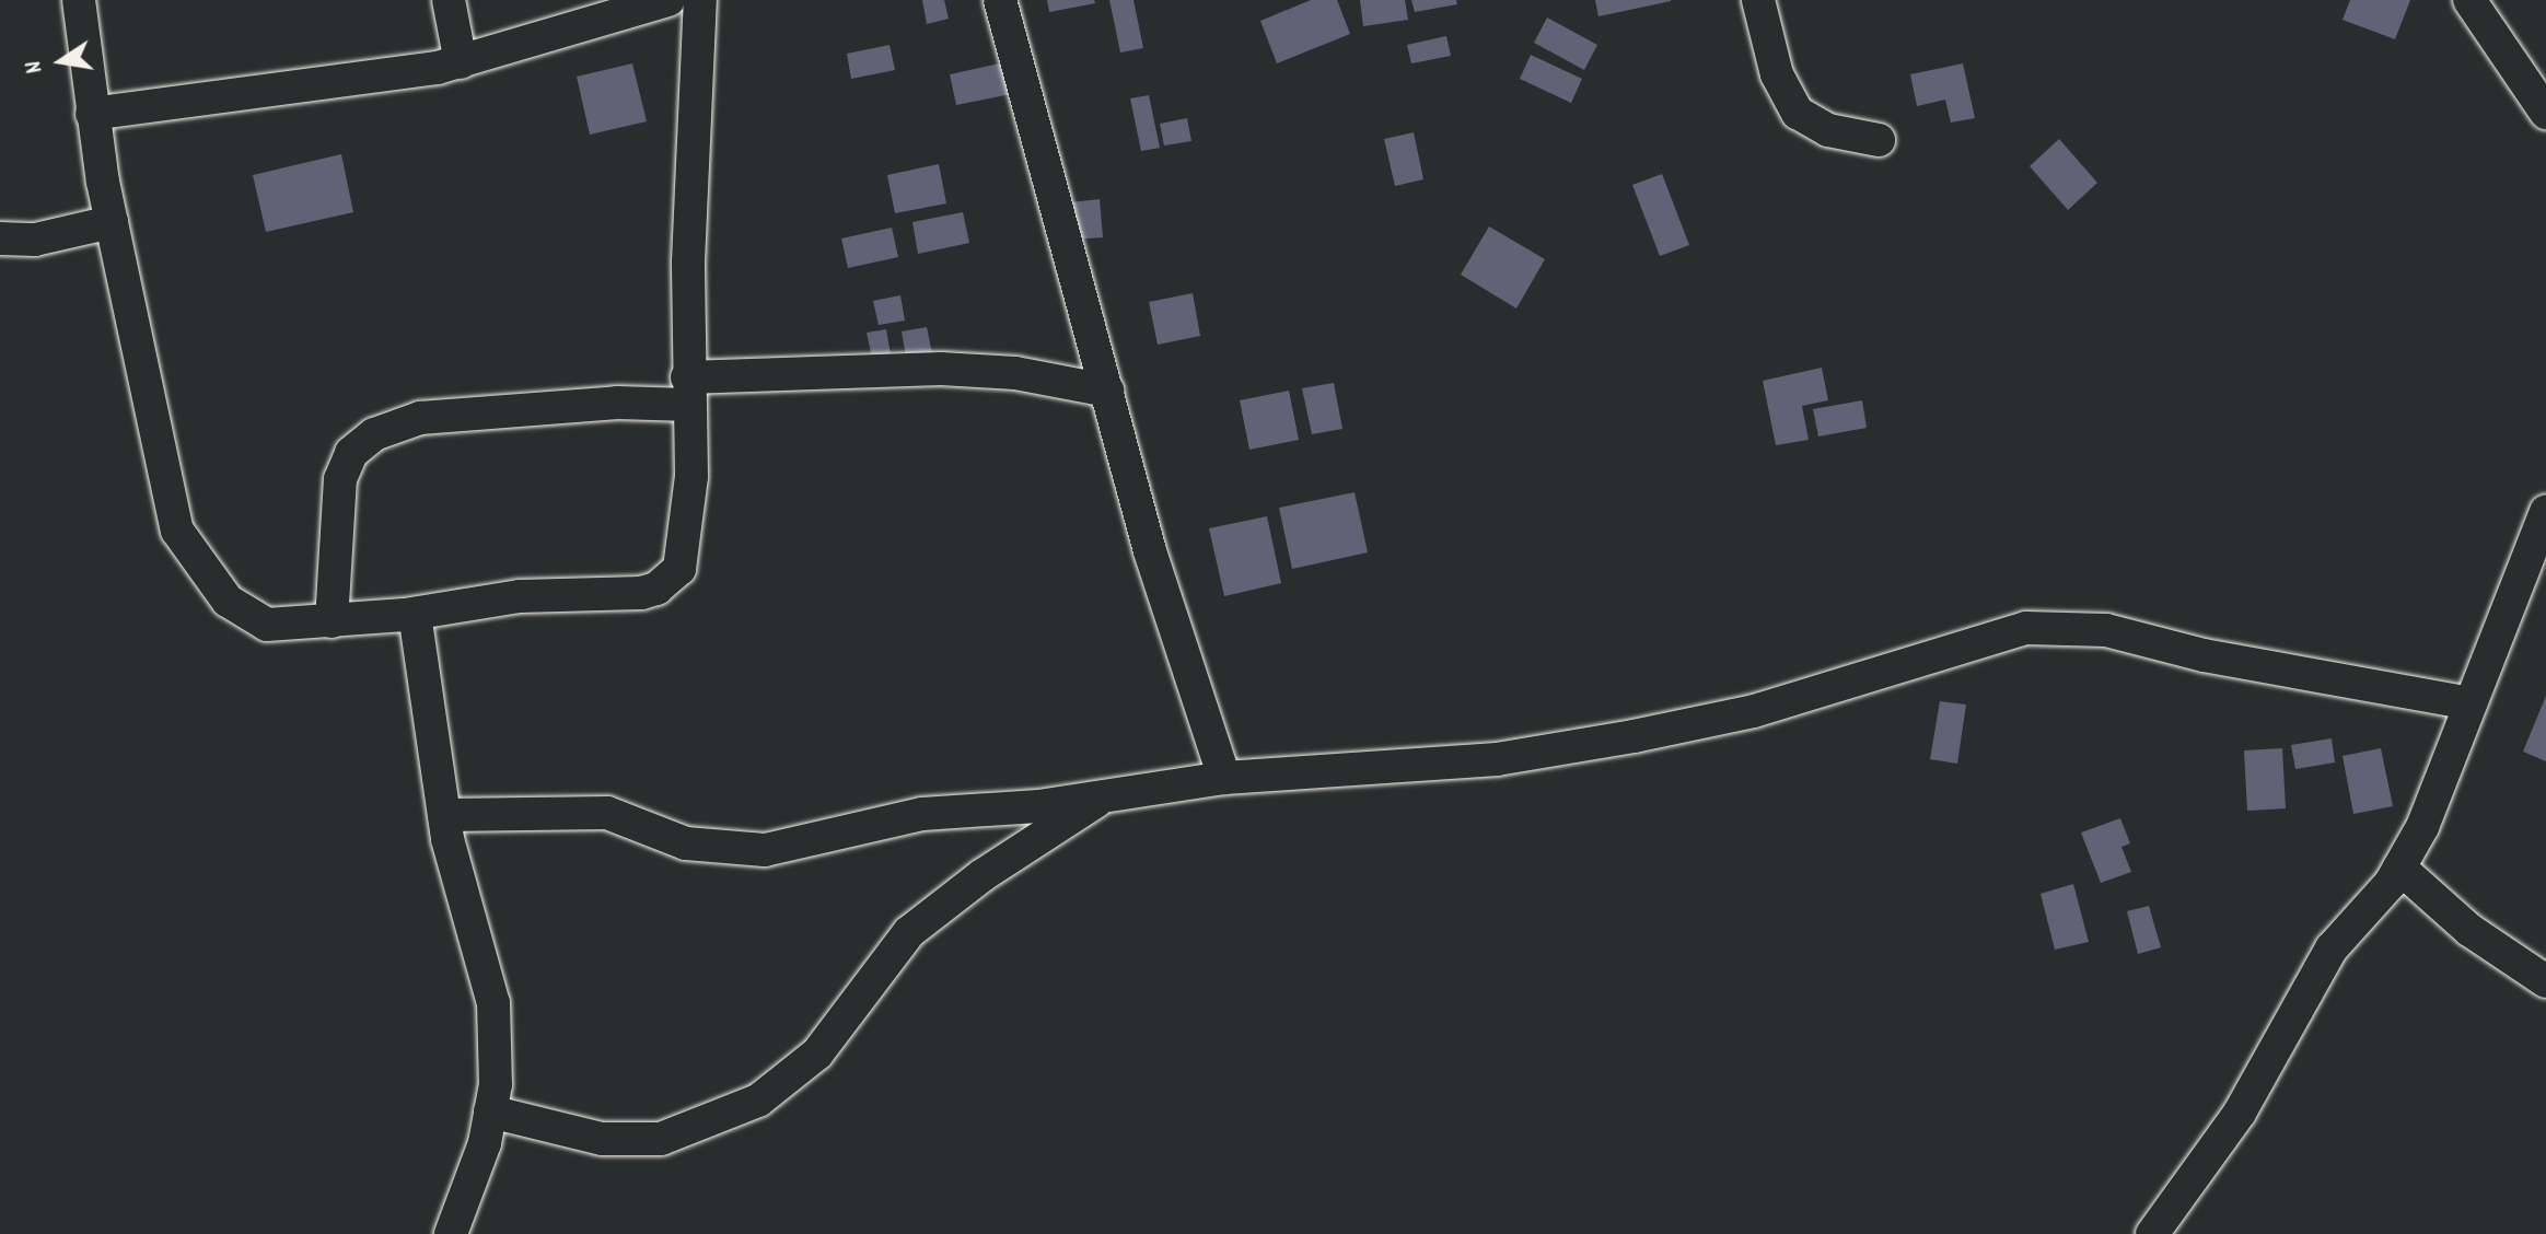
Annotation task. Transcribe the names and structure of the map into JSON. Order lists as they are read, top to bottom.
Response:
{
  "north": "left"
}
